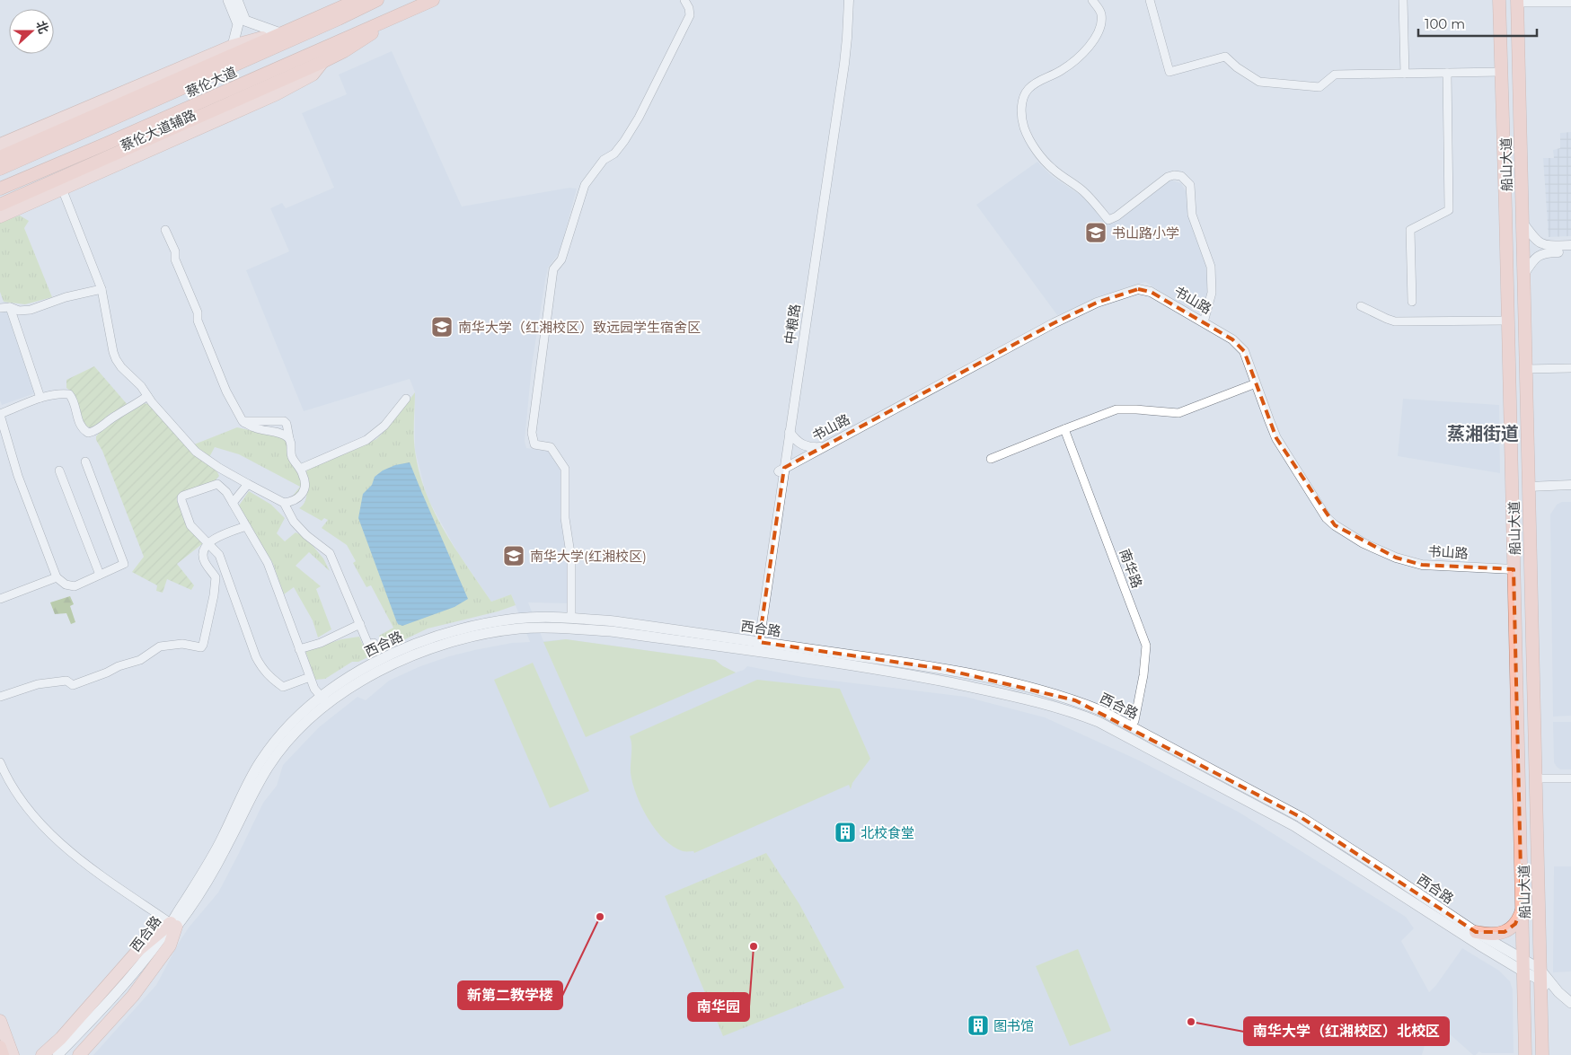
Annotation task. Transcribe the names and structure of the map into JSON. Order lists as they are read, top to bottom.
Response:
{
  "streets": {
    "highway": ["蔡伦大道", "船山大道"],
    "main road": ["蔡伦大道辅路", "西合路"],
    "street": ["书山路", "中粮路", "南华路"]
  },
  "crossings": [
    ["船山大道", "书山路"],
    ["船山大道", "西合路"],
    ["书山路", "中粮路"],
    ["中粮路", "西合路"]
  ],
  "districts": ["蒸湘街道"],
  "places": {
    "school or university": ["书山路小学", "南华大学（红湘校区）致远园学生宿舍区", "南华大学(红湘校区)"],
    "building": ["北校食堂", "图书馆"],
    "other": ["新第二教学楼", "南华园", "南华大学（红湘校区）北校区"]
  },
  "scale_bar": "100 m",
  "north": "right"
}
